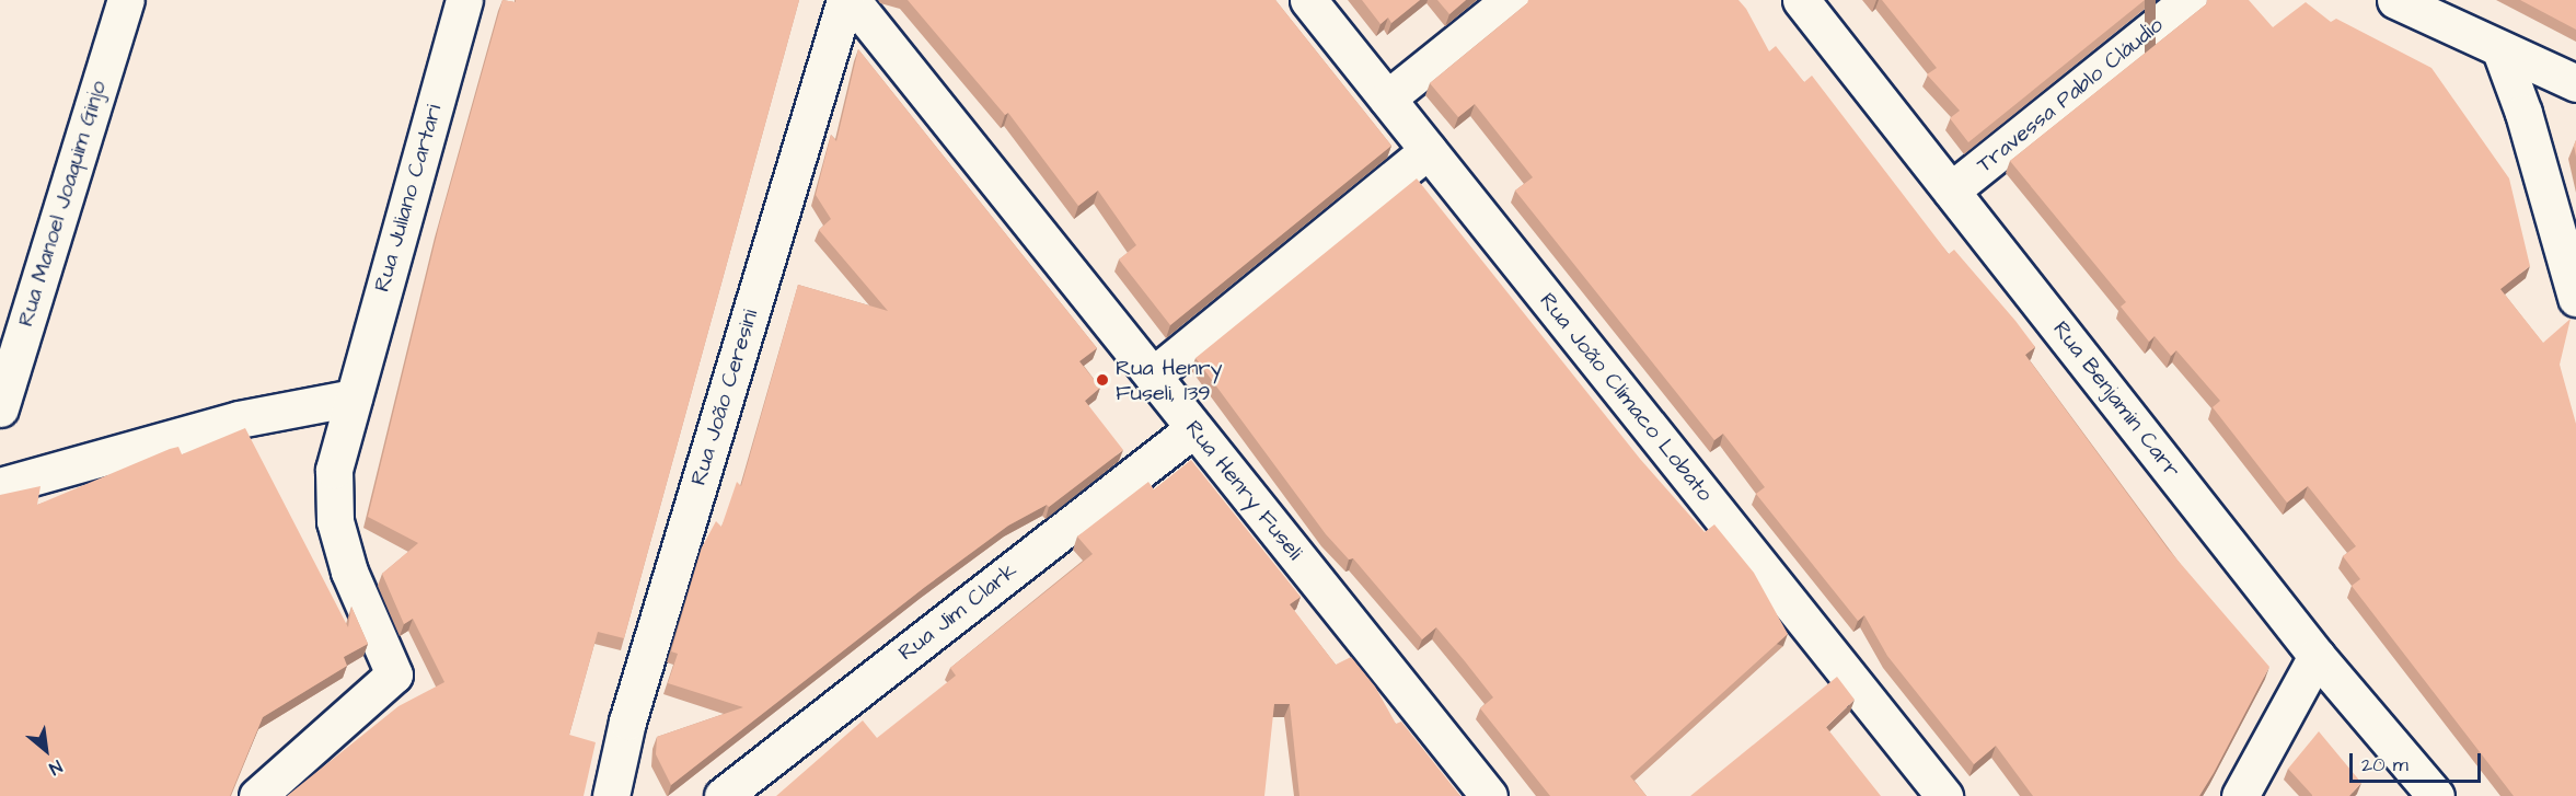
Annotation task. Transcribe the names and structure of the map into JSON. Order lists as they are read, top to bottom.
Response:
{
  "streets": {
    "street": [
      "Travessa Pablo Cláudio",
      "Rua Juliano Cartari",
      "Rua Manoel Joaquim Ginjo",
      "Rua João Ceresini",
      "Rua João Clímaco Lobato",
      "Rua Benjamin Carr",
      "Rua Henry Fuseli",
      "Rua Jim Clark"
    ]
  },
  "crossings": [
    ["Travessa Pablo Cláudio", "Rua Benjamin Carr"],
    ["Rua Henry Fuseli", "Rua Jim Clark"]
  ],
  "places": ["Rua Henry Fuseli, 139"],
  "scale_bar": "20 m",
  "north": "bottom right"
}
